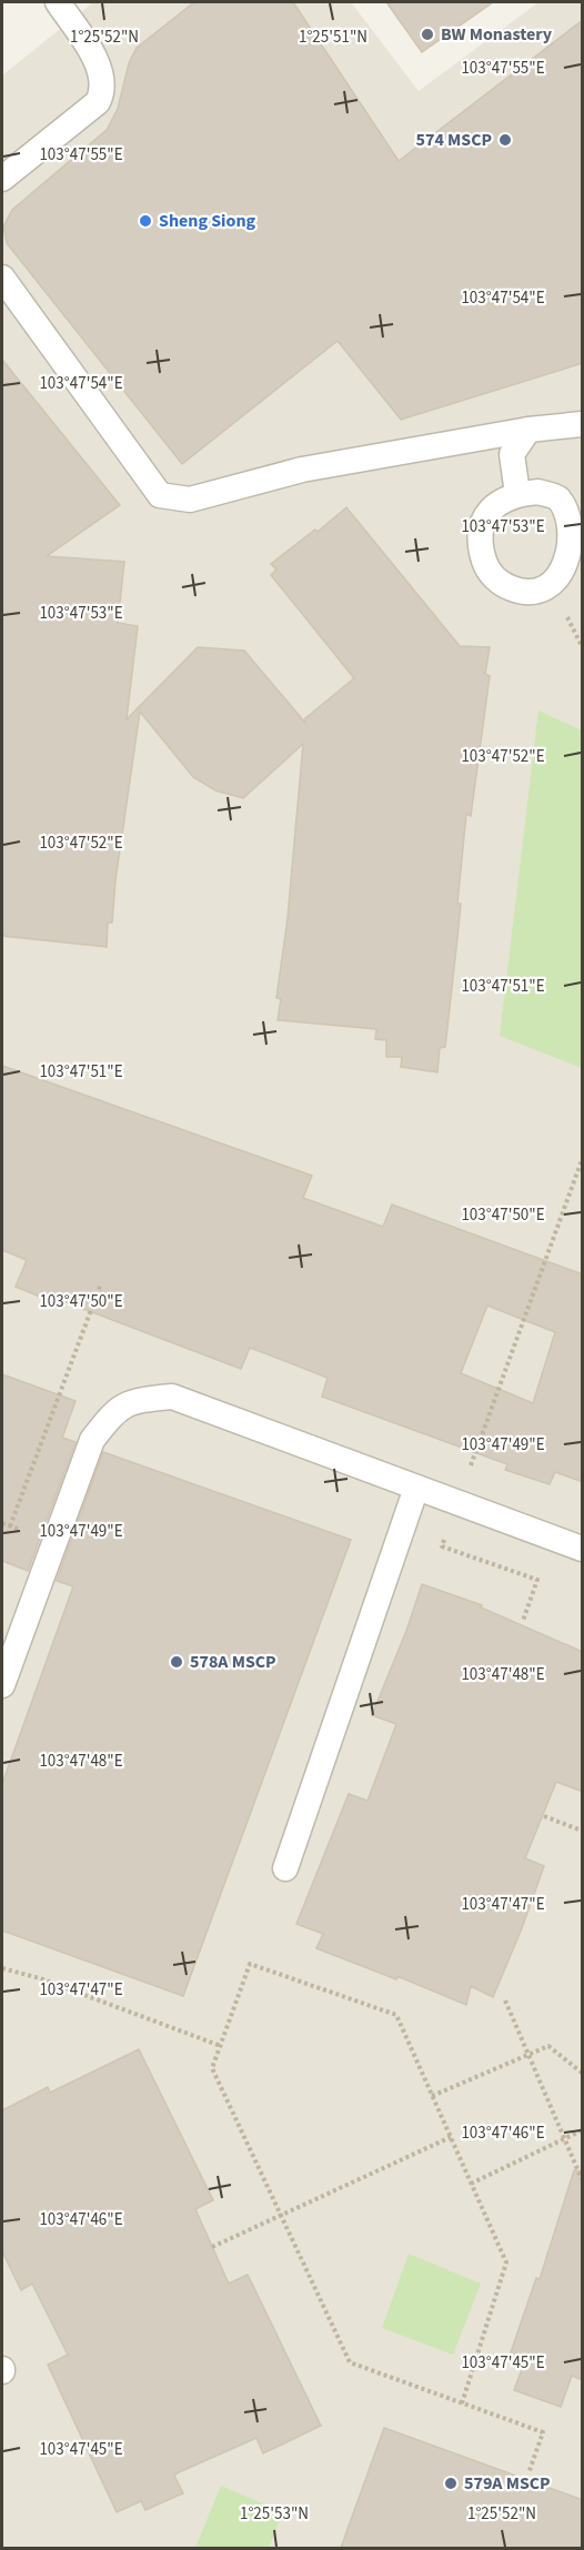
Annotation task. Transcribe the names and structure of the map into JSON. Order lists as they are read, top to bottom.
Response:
{
  "places": [
    "BW Monastery",
    "574 MSCP",
    "Sheng Siong",
    "578A MSCP",
    "579A MSCP"
  ],
  "coordinates": [
    "1°25'52\"N",
    "1°25'51\"N",
    "103°47'55\"E",
    "103°47'54\"E",
    "103°47'53\"E",
    "103°47'52\"E",
    "103°47'51\"E",
    "103°47'50\"E",
    "103°47'49\"E",
    "103°47'48\"E",
    "103°47'47\"E",
    "103°47'46\"E",
    "103°47'45\"E",
    "1°25'53\"N"
  ]
}
